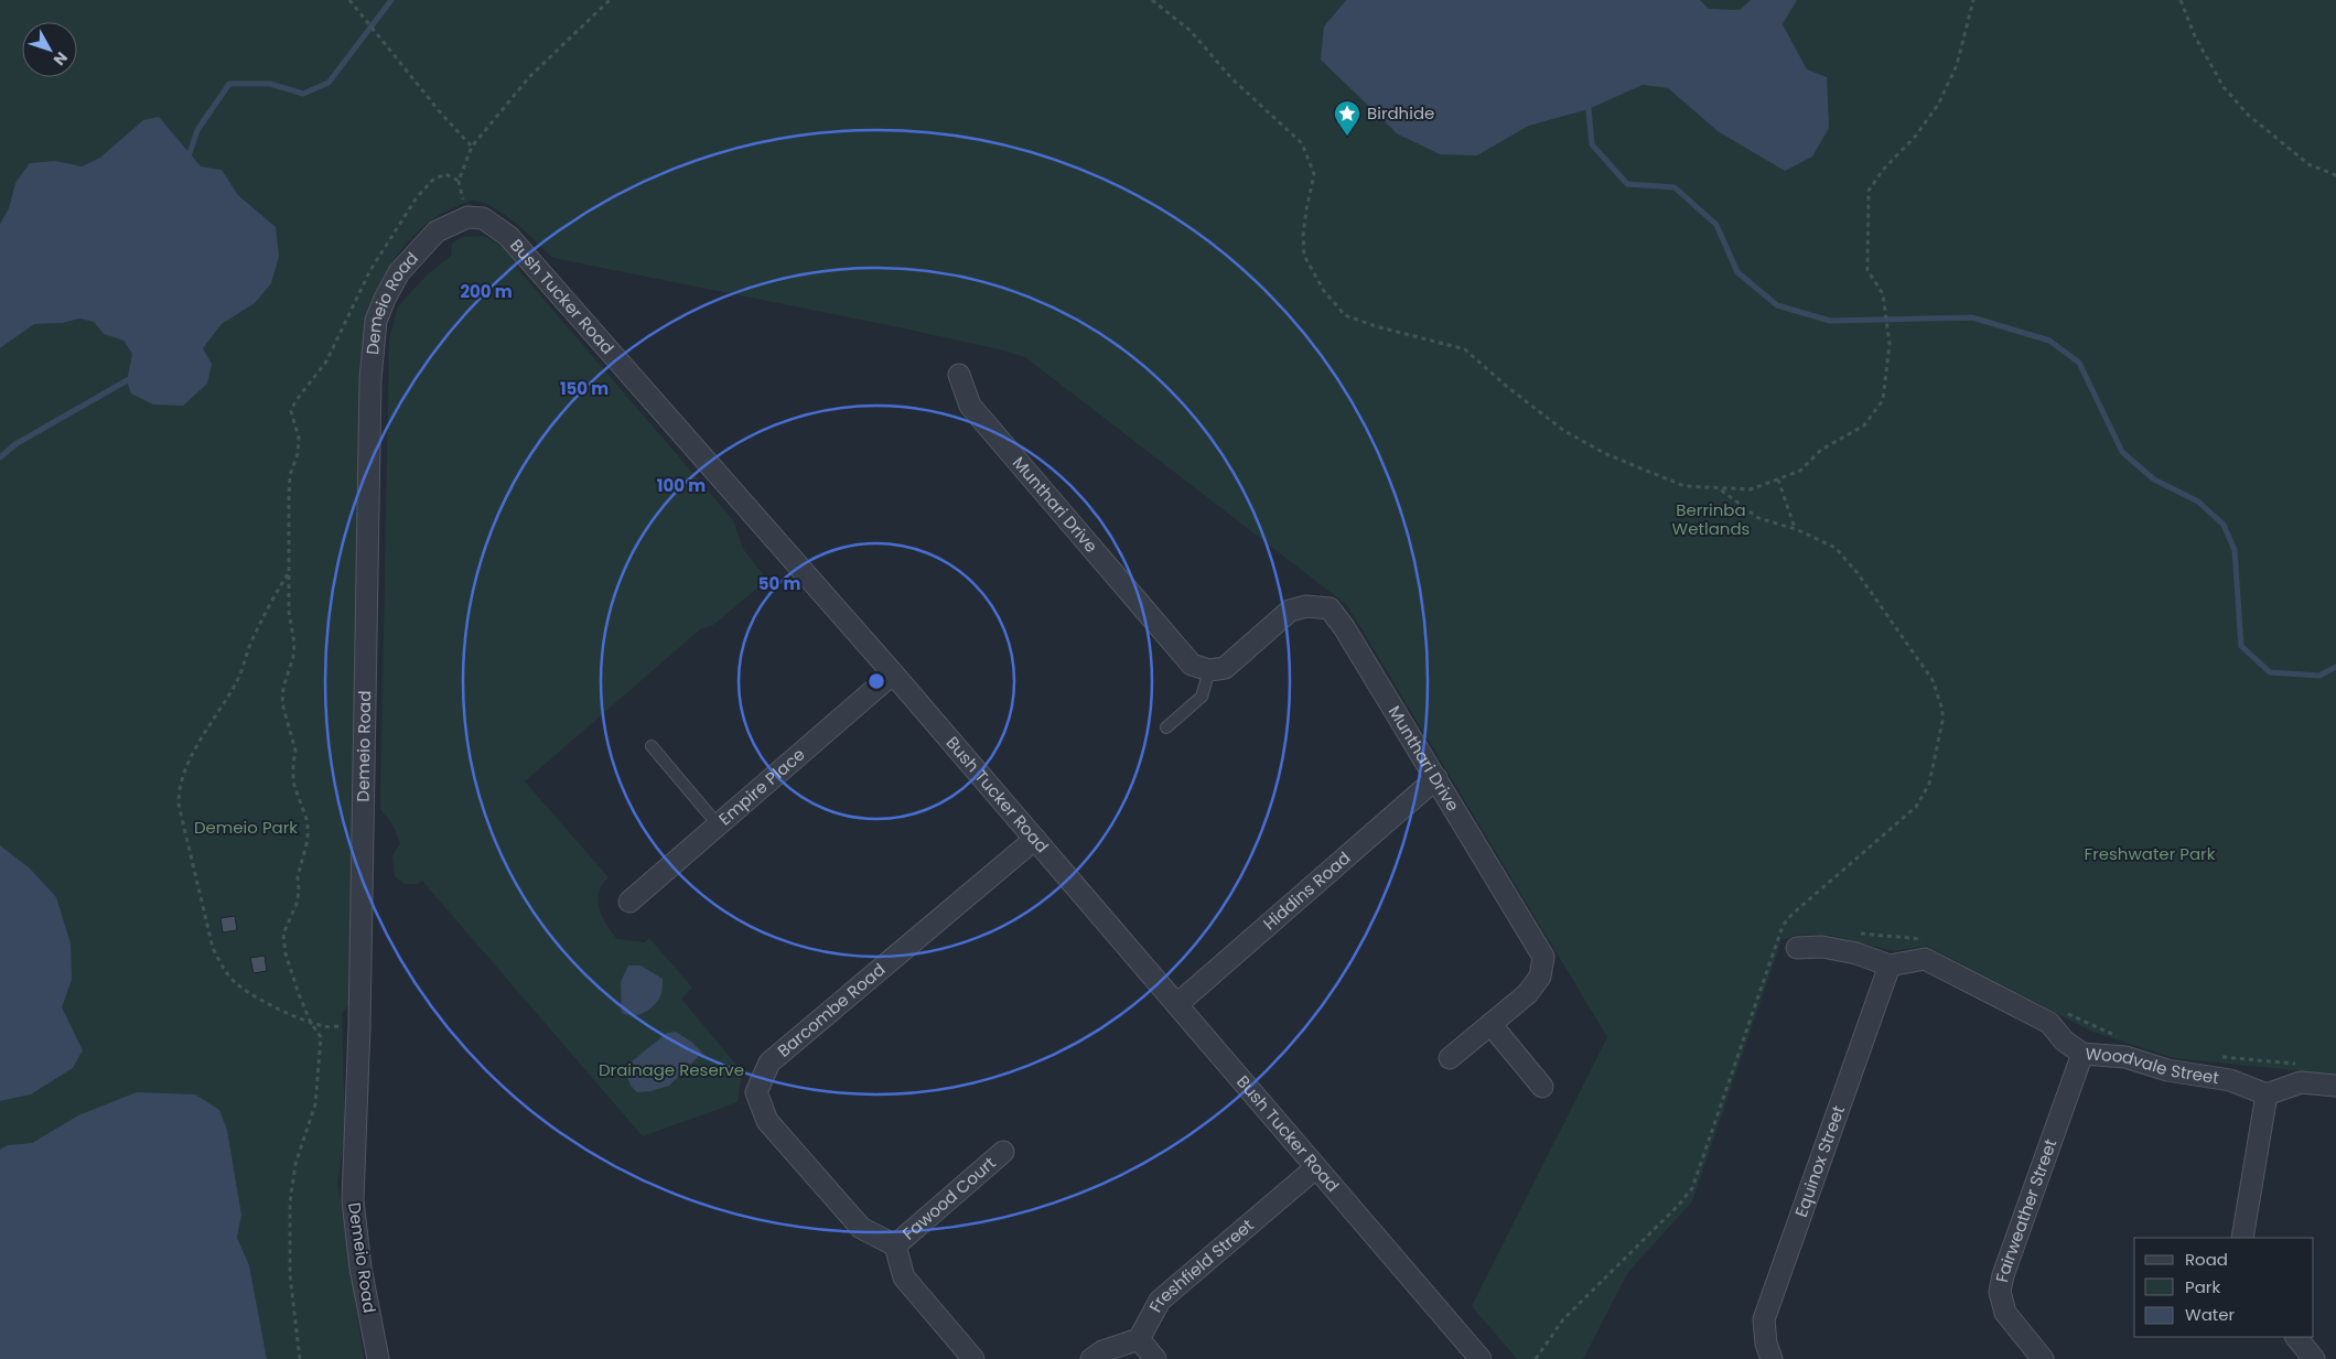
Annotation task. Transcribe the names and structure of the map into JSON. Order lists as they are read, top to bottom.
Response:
{
  "streets": {
    "street": [
      "Bush Tucker Road",
      "Demeio Road",
      "Munthari Drive",
      "Empire Place",
      "Hiddins Road",
      "Barcombe Road",
      "Woodvale Street",
      "Equinox Street",
      "Fawood Court",
      "Fairweather Street",
      "Freshfield Street"
    ]
  },
  "crossings": [
    ["Bush Tucker Road", "Demeio Road"],
    ["Bush Tucker Road", "Empire Place"],
    ["Bush Tucker Road", "Hiddins Road"],
    ["Bush Tucker Road", "Barcombe Road"],
    ["Bush Tucker Road", "Freshfield Street"],
    ["Munthari Drive", "Hiddins Road"],
    ["Barcombe Road", "Fawood Court"],
    ["Woodvale Street", "Equinox Street"],
    ["Woodvale Street", "Fairweather Street"]
  ],
  "parks": [
    "Berrinba Wetlands",
    "Demeio Park",
    "Freshwater Park",
    "Drainage Reserve"
  ],
  "places": {
    "place": ["Birdhide"]
  },
  "legend": ["Road", "Park", "Water"],
  "north": "bottom right",
  "rings": [
    "200 m",
    "150 m",
    "100 m",
    "50 m"
  ]
}
